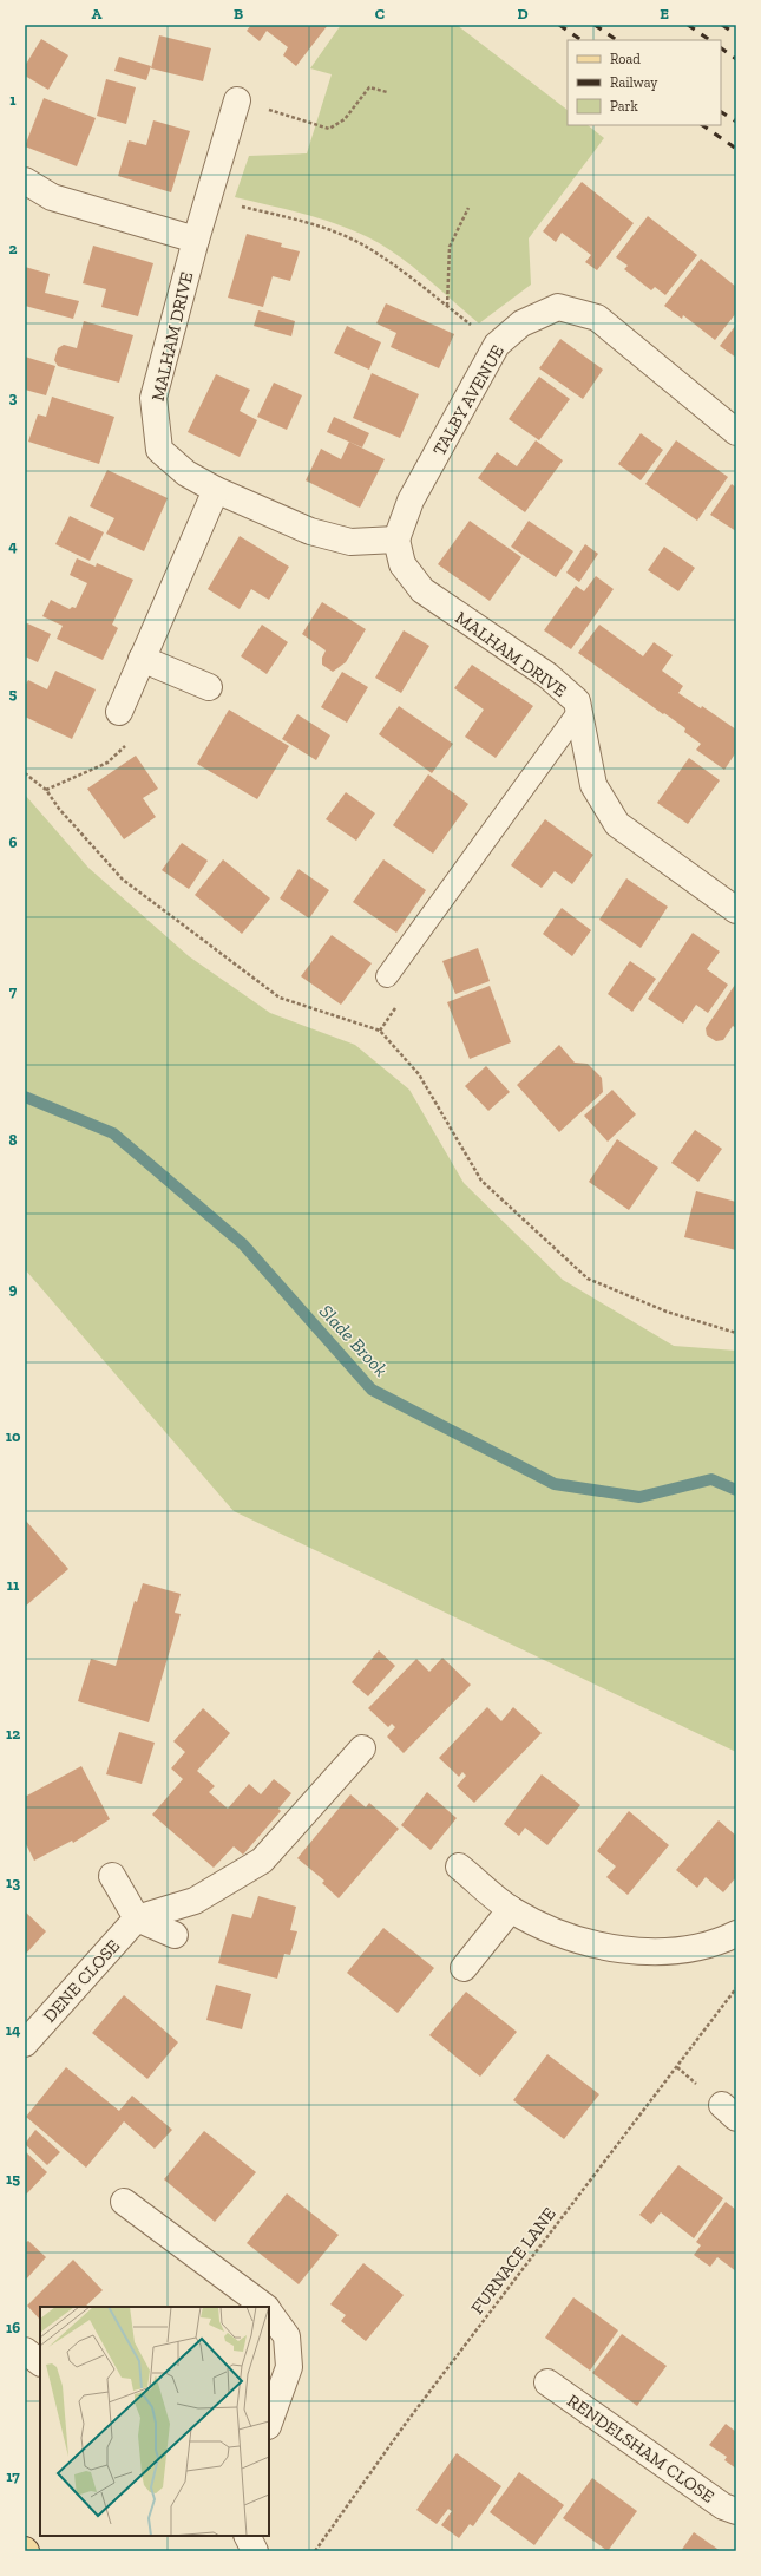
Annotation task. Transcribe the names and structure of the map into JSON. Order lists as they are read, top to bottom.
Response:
{
  "streets": {
    "street": [
      "MALHAM DRIVE",
      "TALBY AVENUE",
      "DENE CLOSE",
      "RENDELSHAM CLOSE"
    ],
    "path": ["FURNACE LANE"]
  },
  "crossings": [
    ["MALHAM DRIVE", "TALBY AVENUE"]
  ],
  "water": ["Slade Brook"],
  "legend": ["Road", "Railway", "Park"],
  "grid": {
    "columns": [
      "A",
      "B",
      "C",
      "D",
      "E"
    ],
    "rows": [
      "1",
      "2",
      "3",
      "4",
      "5",
      "6",
      "7",
      "8",
      "9",
      "10",
      "11",
      "12",
      "13",
      "14",
      "15",
      "16",
      "17"
    ]
  }
}
